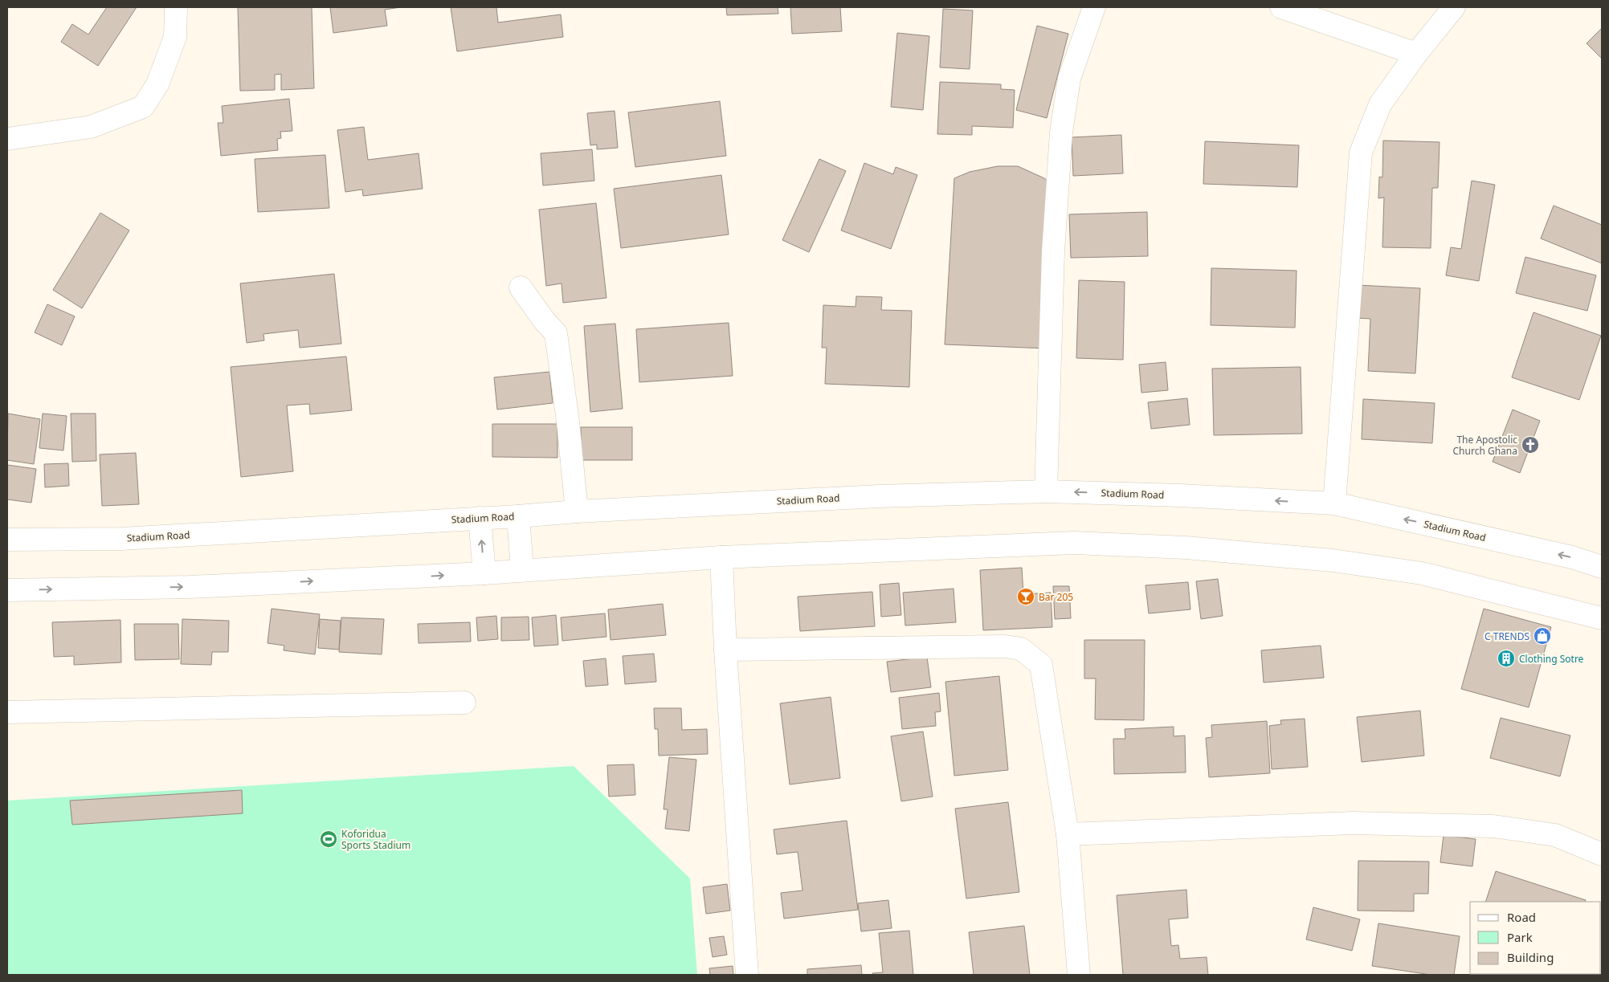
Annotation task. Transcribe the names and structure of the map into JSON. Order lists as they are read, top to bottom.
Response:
{
  "streets": {
    "street": ["Stadium Road"]
  },
  "places": {
    "church": ["The Apostolic Church Ghana"],
    "bar": ["Bar 205"],
    "shop": ["C TRENDS"],
    "building": ["Clothing Sotre"],
    "sports": ["Koforidua Sports Stadium"]
  },
  "legend": ["Road", "Park", "Building"]
}
